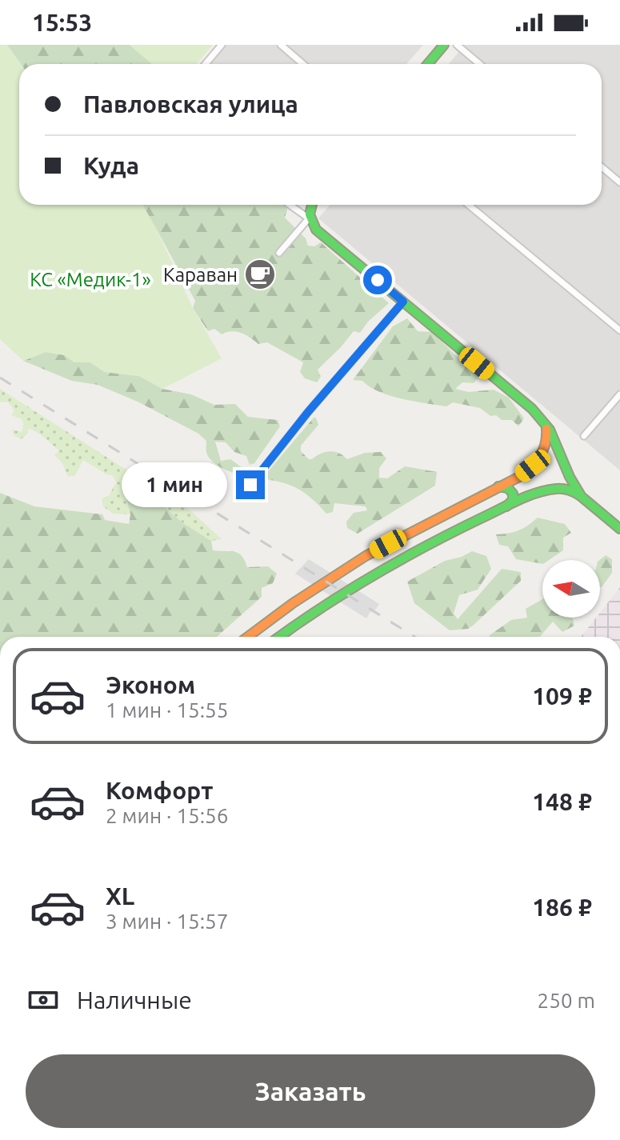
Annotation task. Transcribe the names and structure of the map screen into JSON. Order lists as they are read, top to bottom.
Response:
{
  "parks": ["КС «Медик-1»"],
  "places": {
    "cafe": ["Караван"]
  },
  "north": "left",
  "page": {
    "status": "15:53",
    "banner": ["Павловская улица", "Куда"],
    "bubble": "1 мин",
    "list": [
      {
        "name": "Эконом",
        "note": "1 мин · 15:55",
        "value": "109 ₽"
      },
      {
        "name": "Комфорт",
        "note": "2 мин · 15:56",
        "value": "148 ₽"
      },
      {
        "name": "XL",
        "note": "3 мин · 15:57",
        "value": "186 ₽"
      }
    ],
    "pay": ["Наличные", "250 m"],
    "buttons": "Заказать"
  }
}
